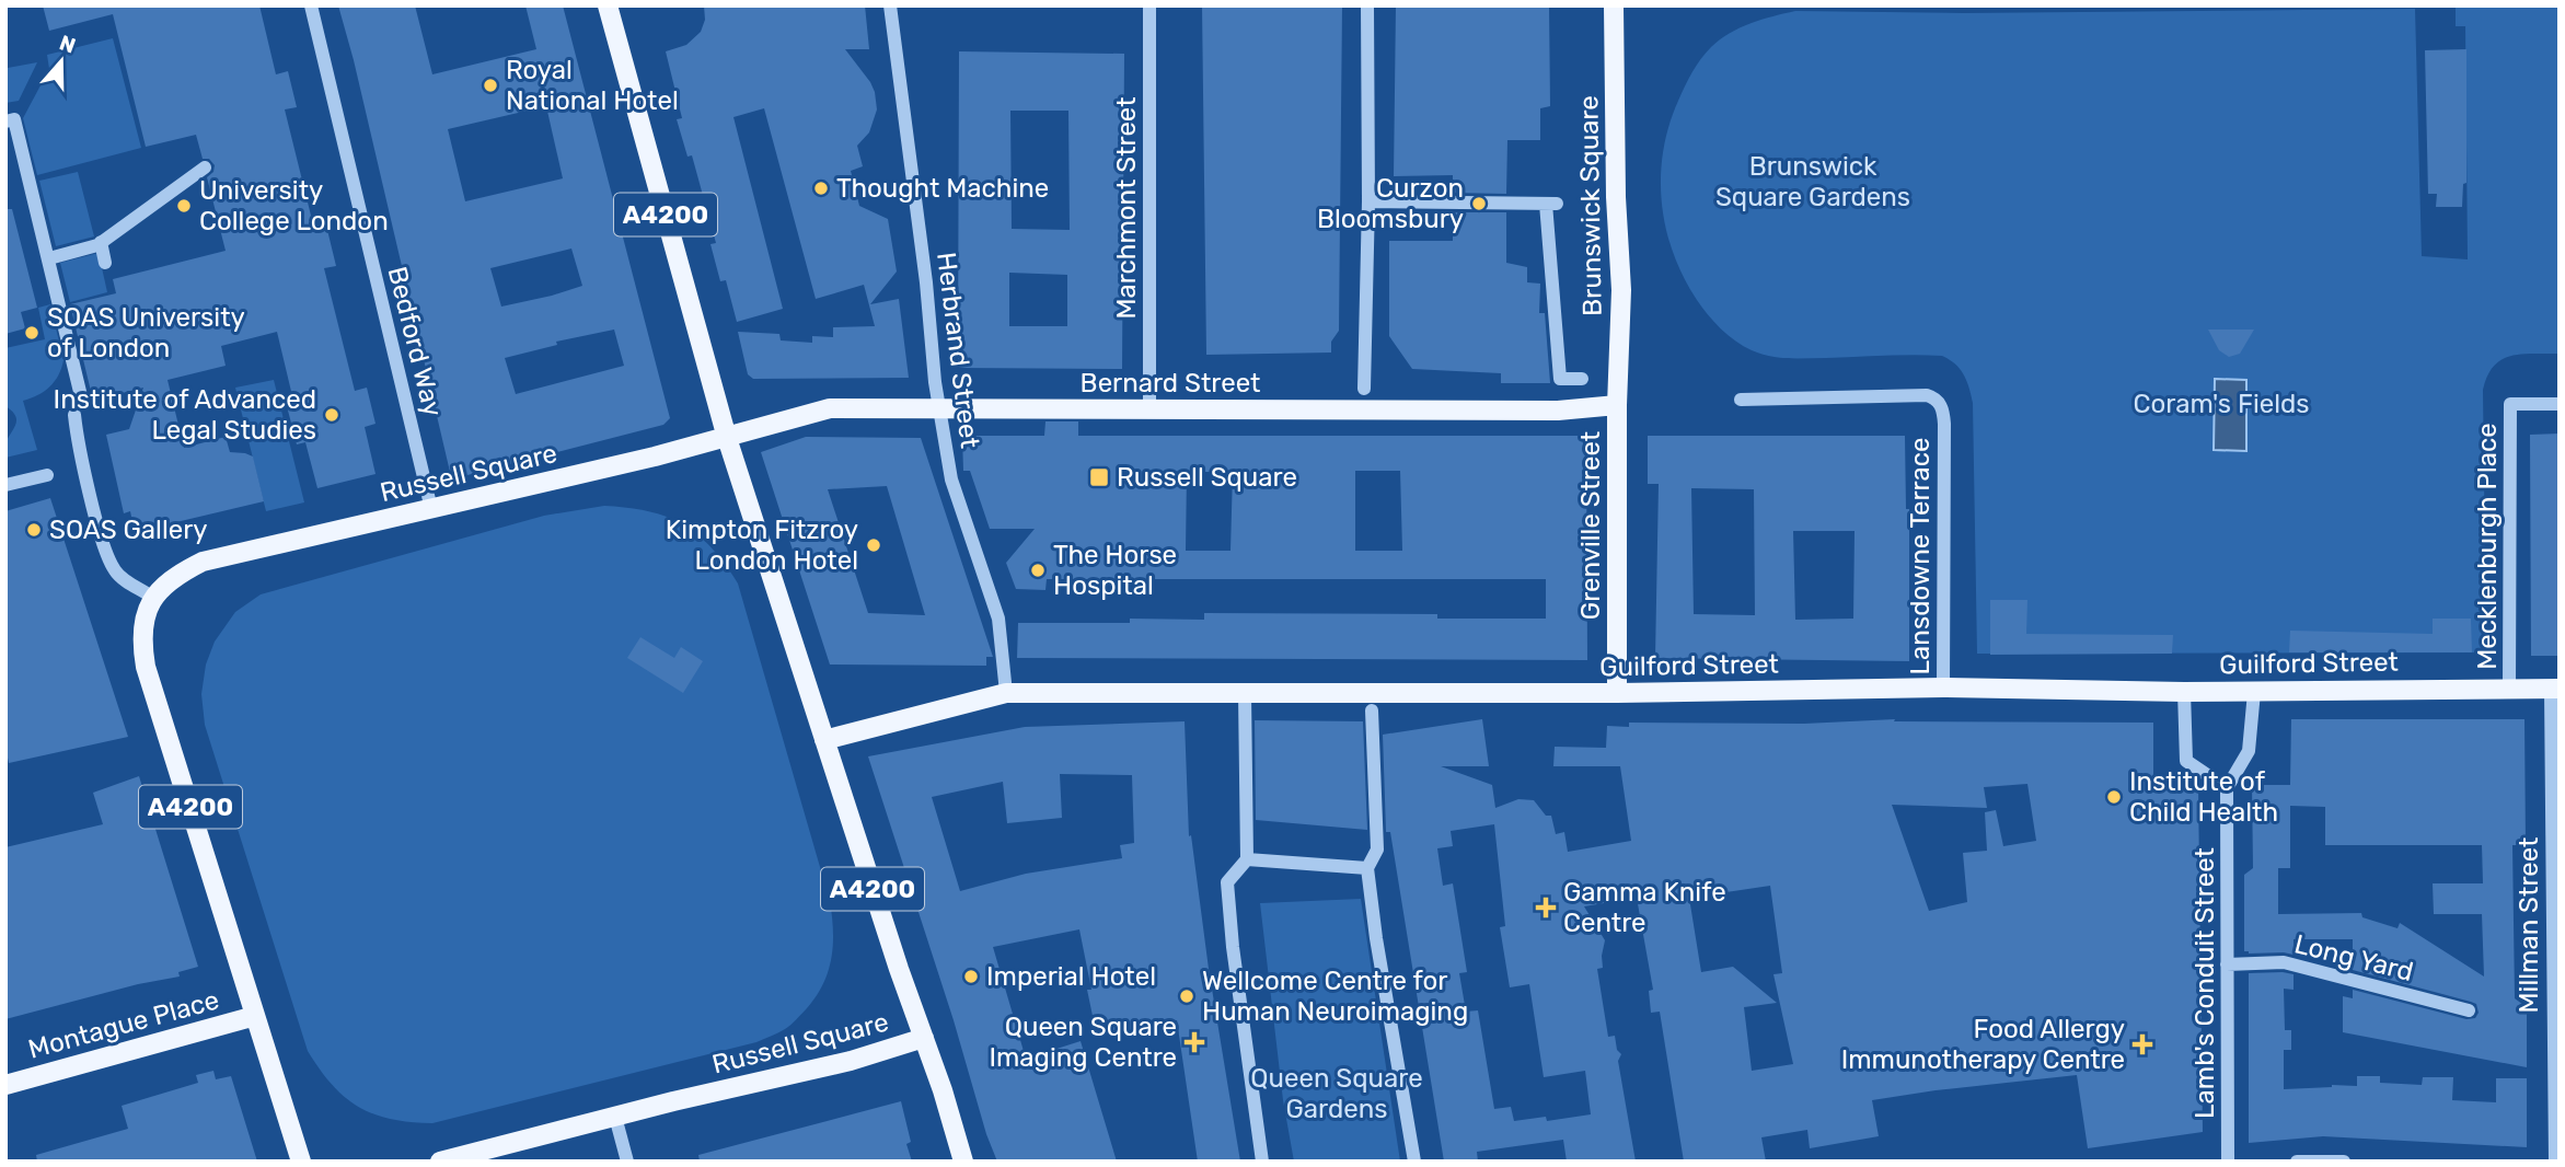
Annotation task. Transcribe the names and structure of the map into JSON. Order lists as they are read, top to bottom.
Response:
{
  "streets": {
    "main road": [
      "Brunswick Square",
      "A4200",
      "Bernard Street",
      "Russell Square",
      "Grenville Street",
      "Guilford Street",
      "Montague Place"
    ],
    "street": [
      "Marchmont Street",
      "Bedford Way",
      "Herbrand Street",
      "Mecklenburgh Place",
      "Lansdowne Terrace",
      "Millman Street",
      "Long Yard",
      "Lamb's Conduit Street"
    ]
  },
  "crossings": [
    ["Brunswick Square", "Bernard Street"],
    ["Brunswick Square", "Grenville Street"],
    ["Marchmont Street", "Bernard Street"],
    ["A4200", "Bernard Street"],
    ["A4200", "Russell Square"],
    ["A4200", "Montague Place"],
    ["Bedford Way", "Russell Square"],
    ["Herbrand Street", "Bernard Street"],
    ["Herbrand Street", "Guilford Street"],
    ["Bernard Street", "Russell Square"],
    ["Bernard Street", "Grenville Street"],
    ["Russell Square", "Guilford Street"],
    ["Grenville Street", "Guilford Street"],
    ["Mecklenburgh Place", "Guilford Street"],
    ["Lansdowne Terrace", "Guilford Street"],
    ["Guilford Street", "Millman Street"],
    ["Long Yard", "Lamb's Conduit Street"]
  ],
  "parks": ["Brunswick Square Gardens", "Coram's Fields", "Queen Square Gardens"],
  "places": {
    "other": [
      "Royal National Hotel",
      "Thought Machine",
      "Curzon Bloomsbury",
      "University College London",
      "SOAS University of London",
      "Institute of Advanced Legal Studies",
      "SOAS Gallery",
      "Kimpton Fitzroy London Hotel",
      "The Horse Hospital",
      "Institute of Child Health",
      "Imperial Hotel",
      "Wellcome Centre for Human Neuroimaging"
    ],
    "transit": ["Russell Square"],
    "health": ["Gamma Knife Centre", "Queen Square Imaging Centre", "Food Allergy Immunotherapy Centre"]
  },
  "north": "top"
}
